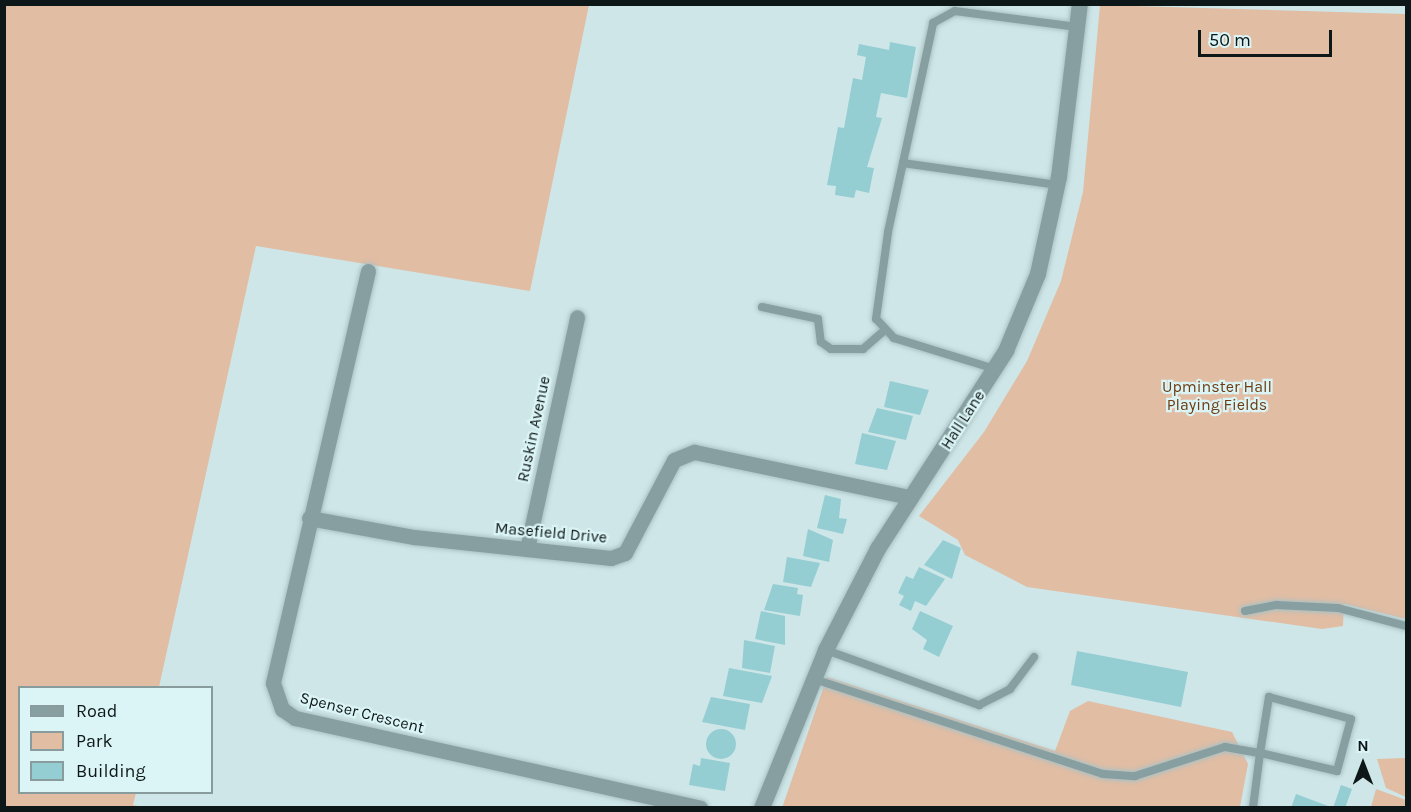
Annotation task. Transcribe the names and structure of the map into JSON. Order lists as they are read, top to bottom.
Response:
{
  "streets": {
    "street": [
      "Hall Lane",
      "Ruskin Avenue",
      "Masefield Drive",
      "Spenser Crescent"
    ]
  },
  "crossings": [
    ["Hall Lane", "Masefield Drive"],
    ["Ruskin Avenue", "Masefield Drive"],
    ["Masefield Drive", "Spenser Crescent"]
  ],
  "parks": ["Upminster Hall Playing Fields"],
  "legend": ["Road", "Park", "Building"],
  "scale_bar": "50 m",
  "north": "top"
}
